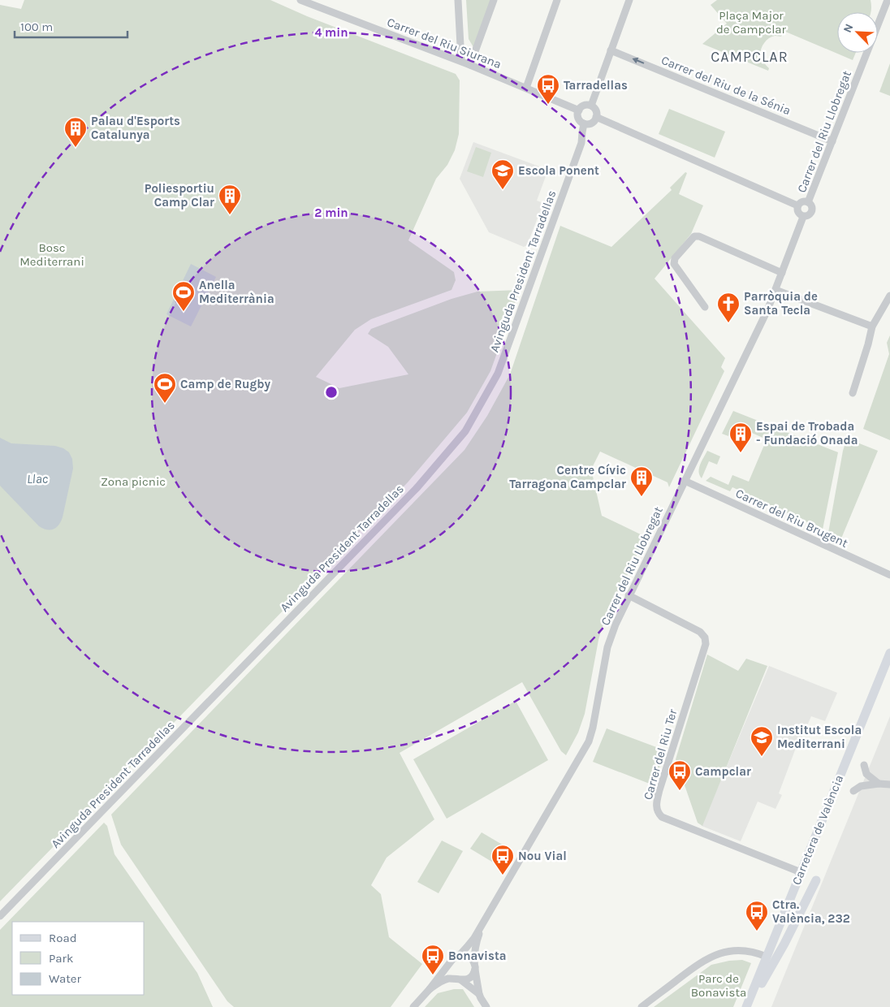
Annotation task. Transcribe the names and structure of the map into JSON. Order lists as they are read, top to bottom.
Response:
{
  "streets": {
    "main road": ["Carretera de València"],
    "street": [
      "Carrer del Riu Siurana",
      "Carrer del Riu de la Sénia",
      "Carrer del Riu Llobregat",
      "Avinguda President Tarradellas",
      "Carrer del Riu Brugent",
      "Carrer del Riu Ter"
    ]
  },
  "crossings": [
    ["Carrer del Riu Siurana", "Avinguda President Tarradellas"],
    ["Carrer del Riu de la Sénia", "Carrer del Riu Llobregat"],
    ["Carrer del Riu Llobregat", "Carrer del Riu Brugent"],
    ["Carrer del Riu Llobregat", "Carrer del Riu Ter"],
    ["Carrer del Riu Ter", "Carretera de València"]
  ],
  "one_way": ["Carrer del Riu de la Sénia"],
  "districts": ["CAMPCLAR"],
  "water": ["Llac"],
  "parks": [
    "Plaça Major de Campclar",
    "Bosc Mediterrani",
    "Zona picnic",
    "Parc de Bonavista"
  ],
  "places": {
    "bus stop": [
      "Tarradellas",
      "Campclar",
      "Nou Vial",
      "Ctra. València, 232",
      "Bonavista"
    ],
    "building": [
      "Palau d'Esports Catalunya",
      "Poliesportiu Camp Clar",
      "Espai de Trobada - Fundació Onada",
      "Centre Cívic Tarragona Campclar"
    ],
    "school or university": ["Escola Ponent", "Institut Escola Mediterrani"],
    "sports": ["Anella Mediterrània", "Camp de Rugby"],
    "church": ["Parròquia de Santa Tecla"]
  },
  "legend": ["Road", "Park", "Water"],
  "scale_bar": "100 m",
  "north": "top left",
  "rings": ["4 min", "2 min"]
}
